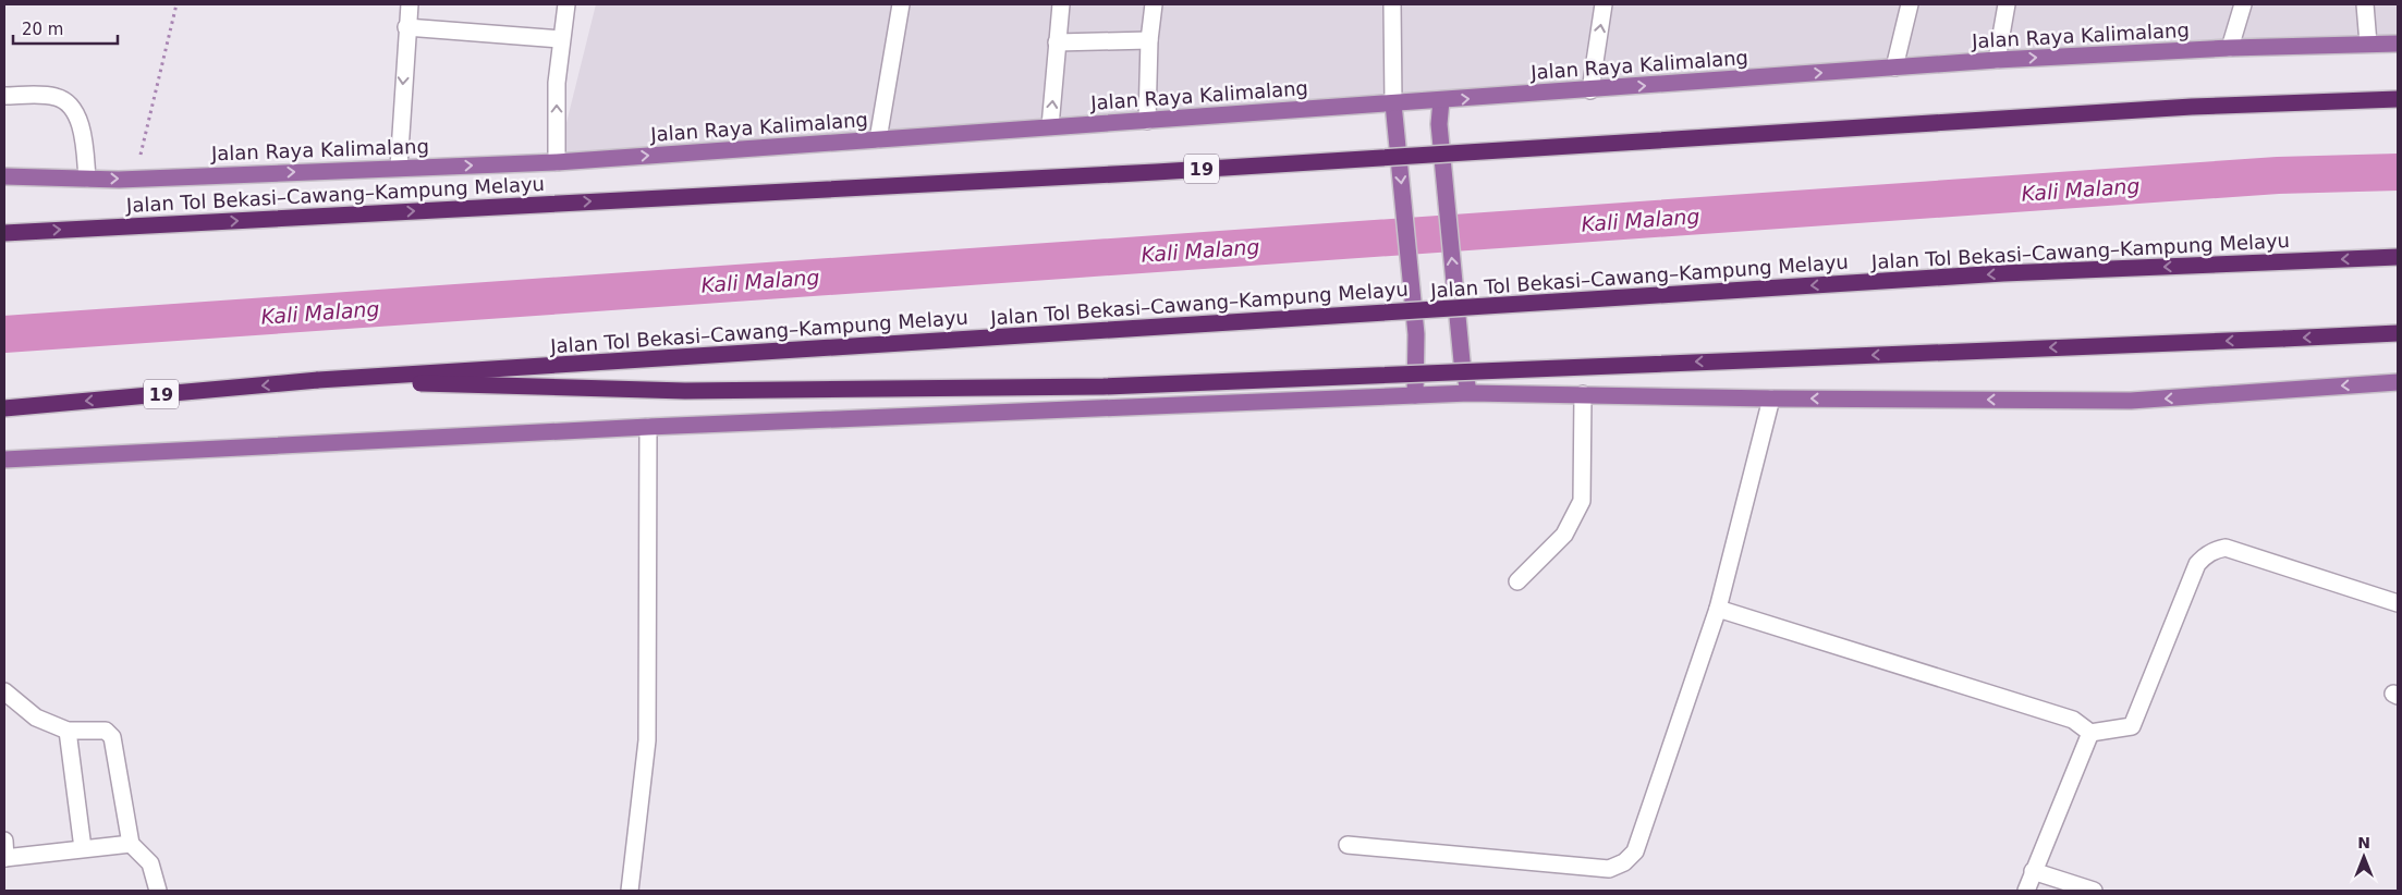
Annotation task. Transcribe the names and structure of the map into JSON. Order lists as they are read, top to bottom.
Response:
{
  "streets": {
    "highway": ["19", "Jalan Tol Bekasi–Cawang–Kampung Melayu"],
    "main road": ["Jalan Raya Kalimalang"]
  },
  "one_way": ["Jalan Raya Kalimalang"],
  "water": ["Kali Malang"],
  "scale_bar": "20 m",
  "north": "top"
}
